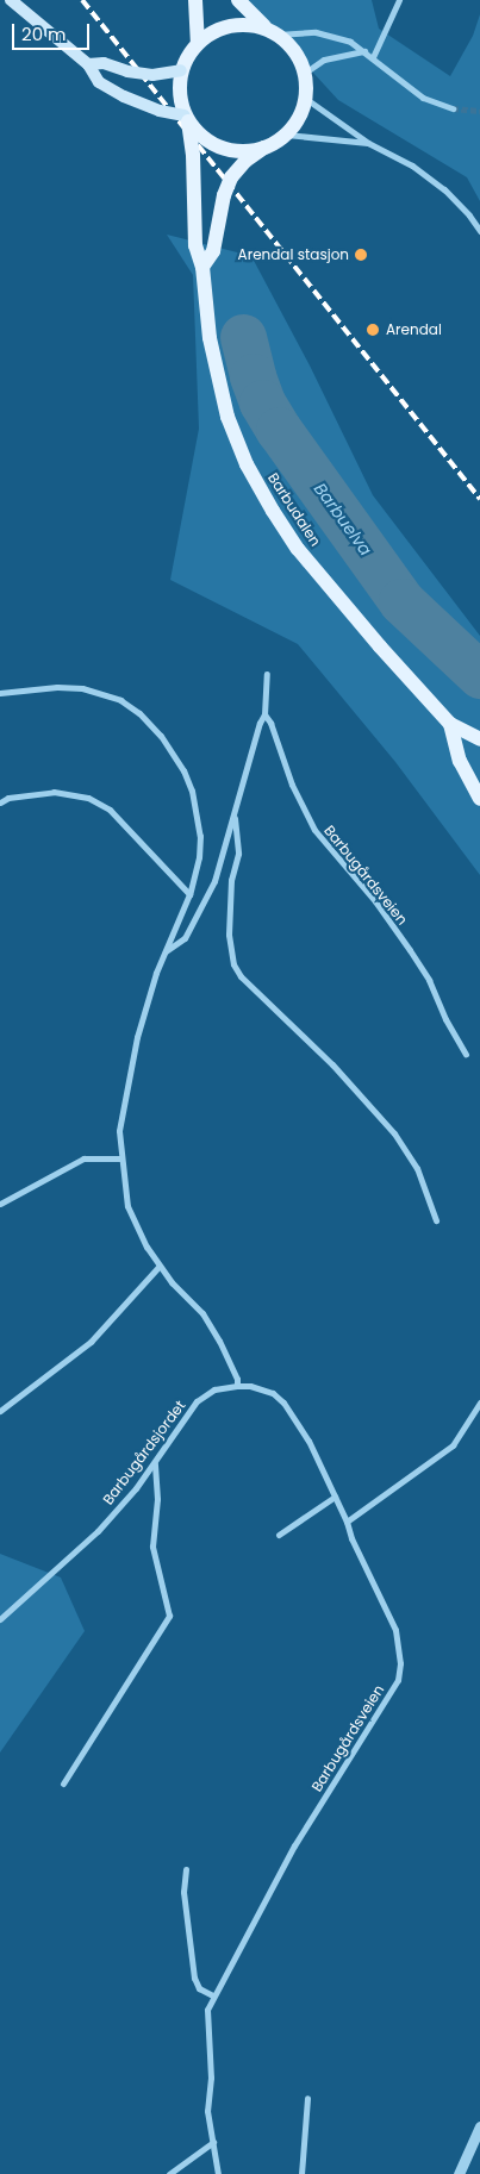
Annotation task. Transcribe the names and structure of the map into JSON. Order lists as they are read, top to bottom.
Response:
{
  "streets": {
    "main road": ["Barbudalen"],
    "street": ["Barbugårdsveien", "Barbugårdsjordet"]
  },
  "crossings": [
    ["Barbugårdsveien", "Barbugårdsjordet"]
  ],
  "water": ["Barbuelva"],
  "places": ["Arendal stasjon", "Arendal"],
  "scale_bar": "20 m"
}
